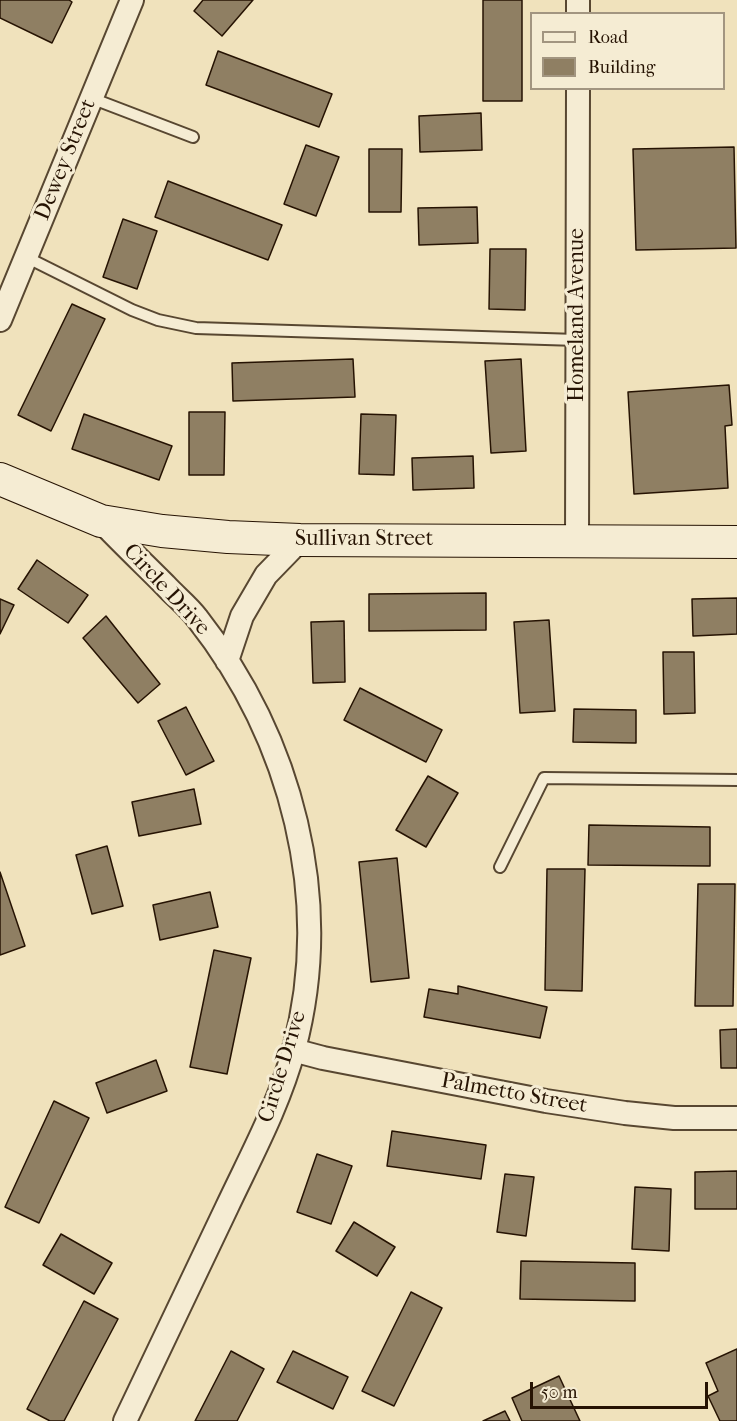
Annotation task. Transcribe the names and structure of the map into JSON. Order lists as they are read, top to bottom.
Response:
{
  "streets": {
    "street": [
      "Dewey Street",
      "Homeland Avenue",
      "Sullivan Street",
      "Circle Drive",
      "Palmetto Street"
    ]
  },
  "crossings": [
    ["Homeland Avenue", "Sullivan Street"],
    ["Sullivan Street", "Circle Drive"],
    ["Circle Drive", "Palmetto Street"]
  ],
  "legend": ["Road", "Building"],
  "scale_bar": "50 m"
}
